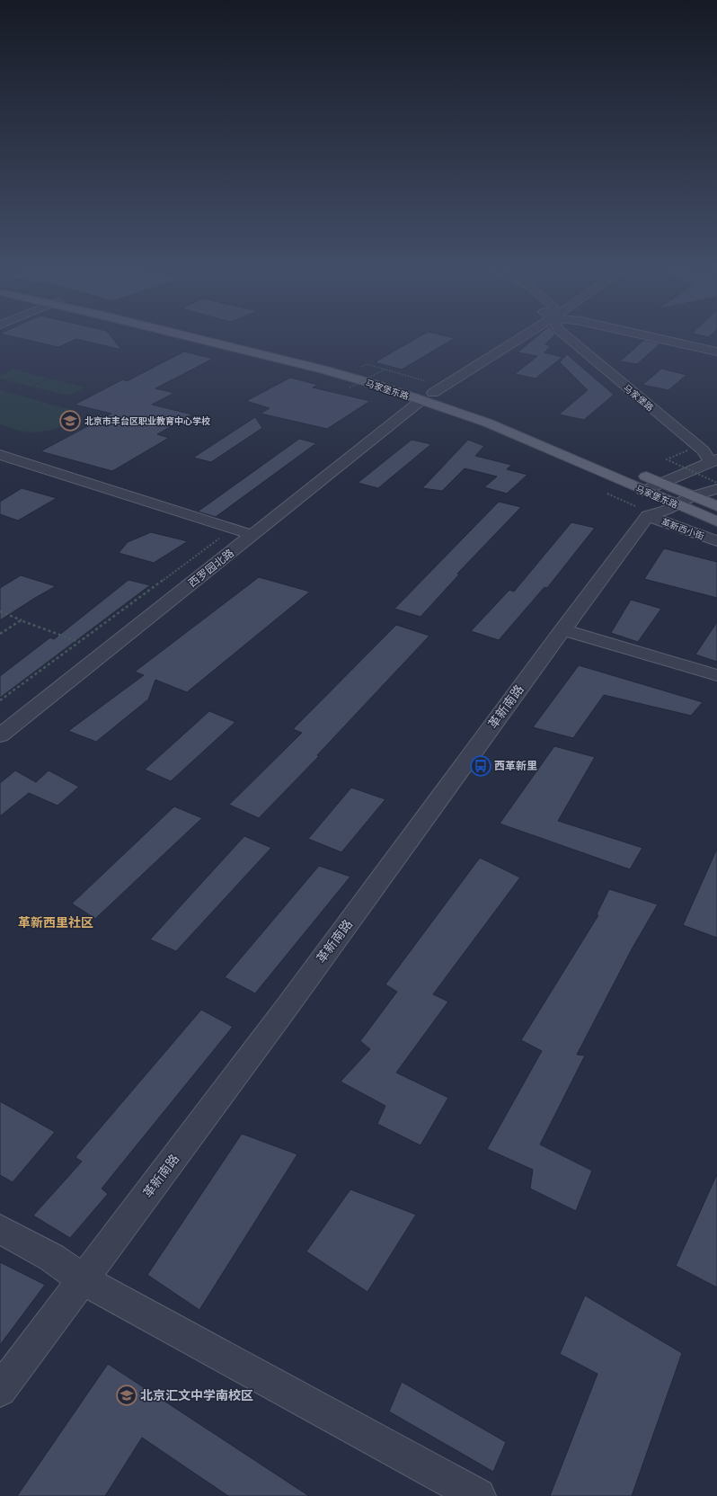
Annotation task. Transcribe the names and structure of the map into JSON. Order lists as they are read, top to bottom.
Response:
{
  "streets": {
    "main road": ["马家堡东路"],
    "street": [
      "马家堡路",
      "革新西小街",
      "西罗园北路",
      "革新南路"
    ]
  },
  "crossings": [
    ["马家堡东路", "西罗园北路"],
    ["革新西小街", "革新南路"]
  ],
  "districts": ["革新西里社区"],
  "places": {
    "school or university": ["北京市丰台区职业教育中心学校", "北京汇文中学南校区"],
    "bus stop": ["西革新里"]
  }
}
